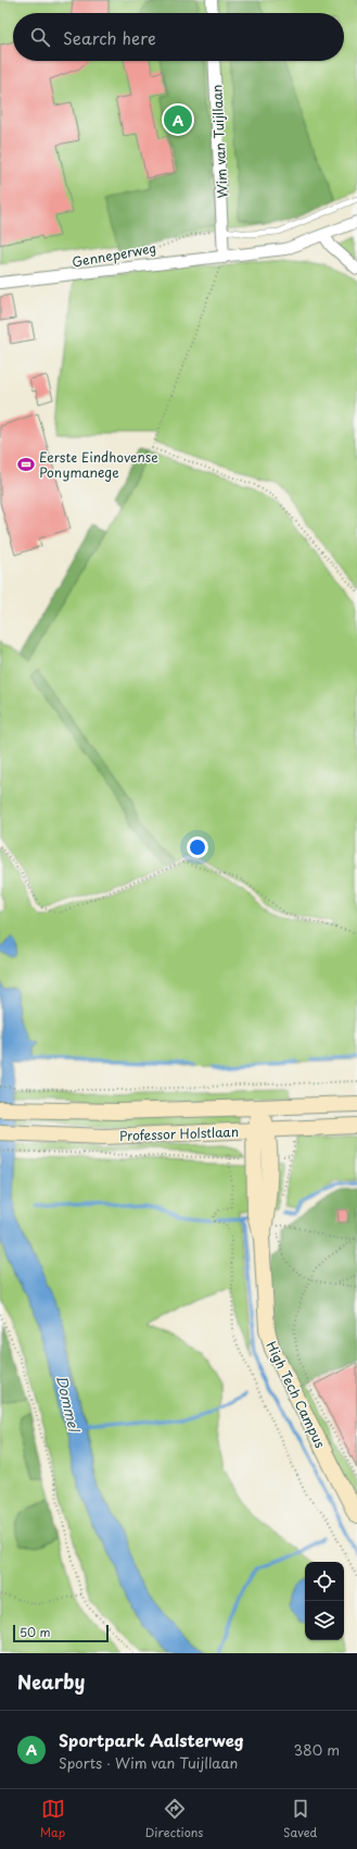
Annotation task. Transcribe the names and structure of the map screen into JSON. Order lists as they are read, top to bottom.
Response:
{
  "streets": {
    "main road": ["Professor Holstlaan", "High Tech Campus"],
    "street": ["Wim van Tuijllaan", "Genneperweg"]
  },
  "crossings": [
    ["Wim van Tuijllaan", "Genneperweg"],
    ["Professor Holstlaan", "High Tech Campus"]
  ],
  "water": ["Dommel"],
  "places": {
    "sports": ["Eerste Eindhovense Ponymanege"]
  },
  "scale_bar": "50 m",
  "page": {
    "search": "Search here",
    "pins": "A",
    "scale": "50 m",
    "heading": "Nearby",
    "list": [
      {
        "mark": "A",
        "name": "Sportpark Aalsterweg",
        "note": "Sports · Wim van Tuijllaan",
        "value": "380 m"
      }
    ],
    "nav": ["Map", "Directions", "Saved"]
  }
}
